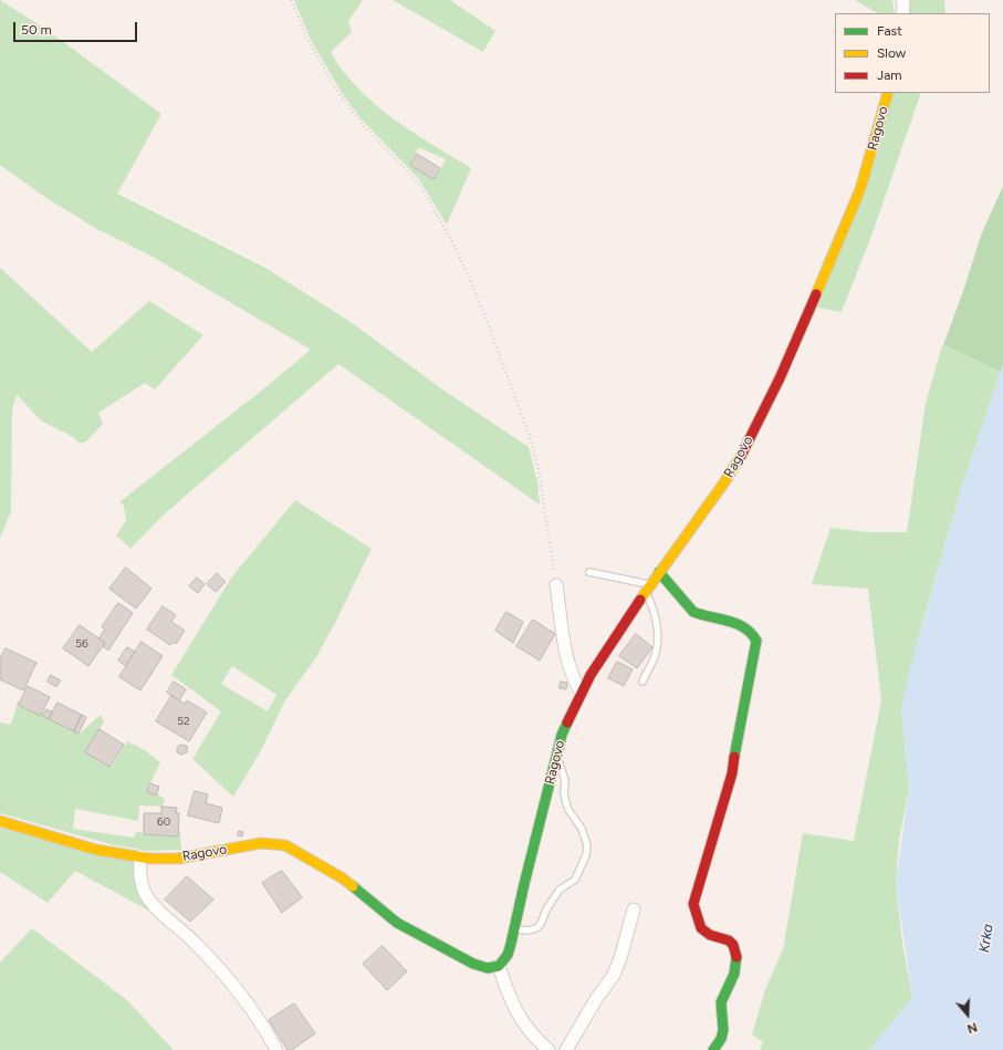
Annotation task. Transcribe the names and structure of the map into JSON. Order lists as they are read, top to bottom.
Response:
{
  "streets": {
    "street": ["Ragovo"]
  },
  "water": ["Krka"],
  "house_numbers": ["56", "52", "60"],
  "legend": ["Fast", "Slow", "Jam"],
  "scale_bar": "50 m",
  "north": "bottom"
}
